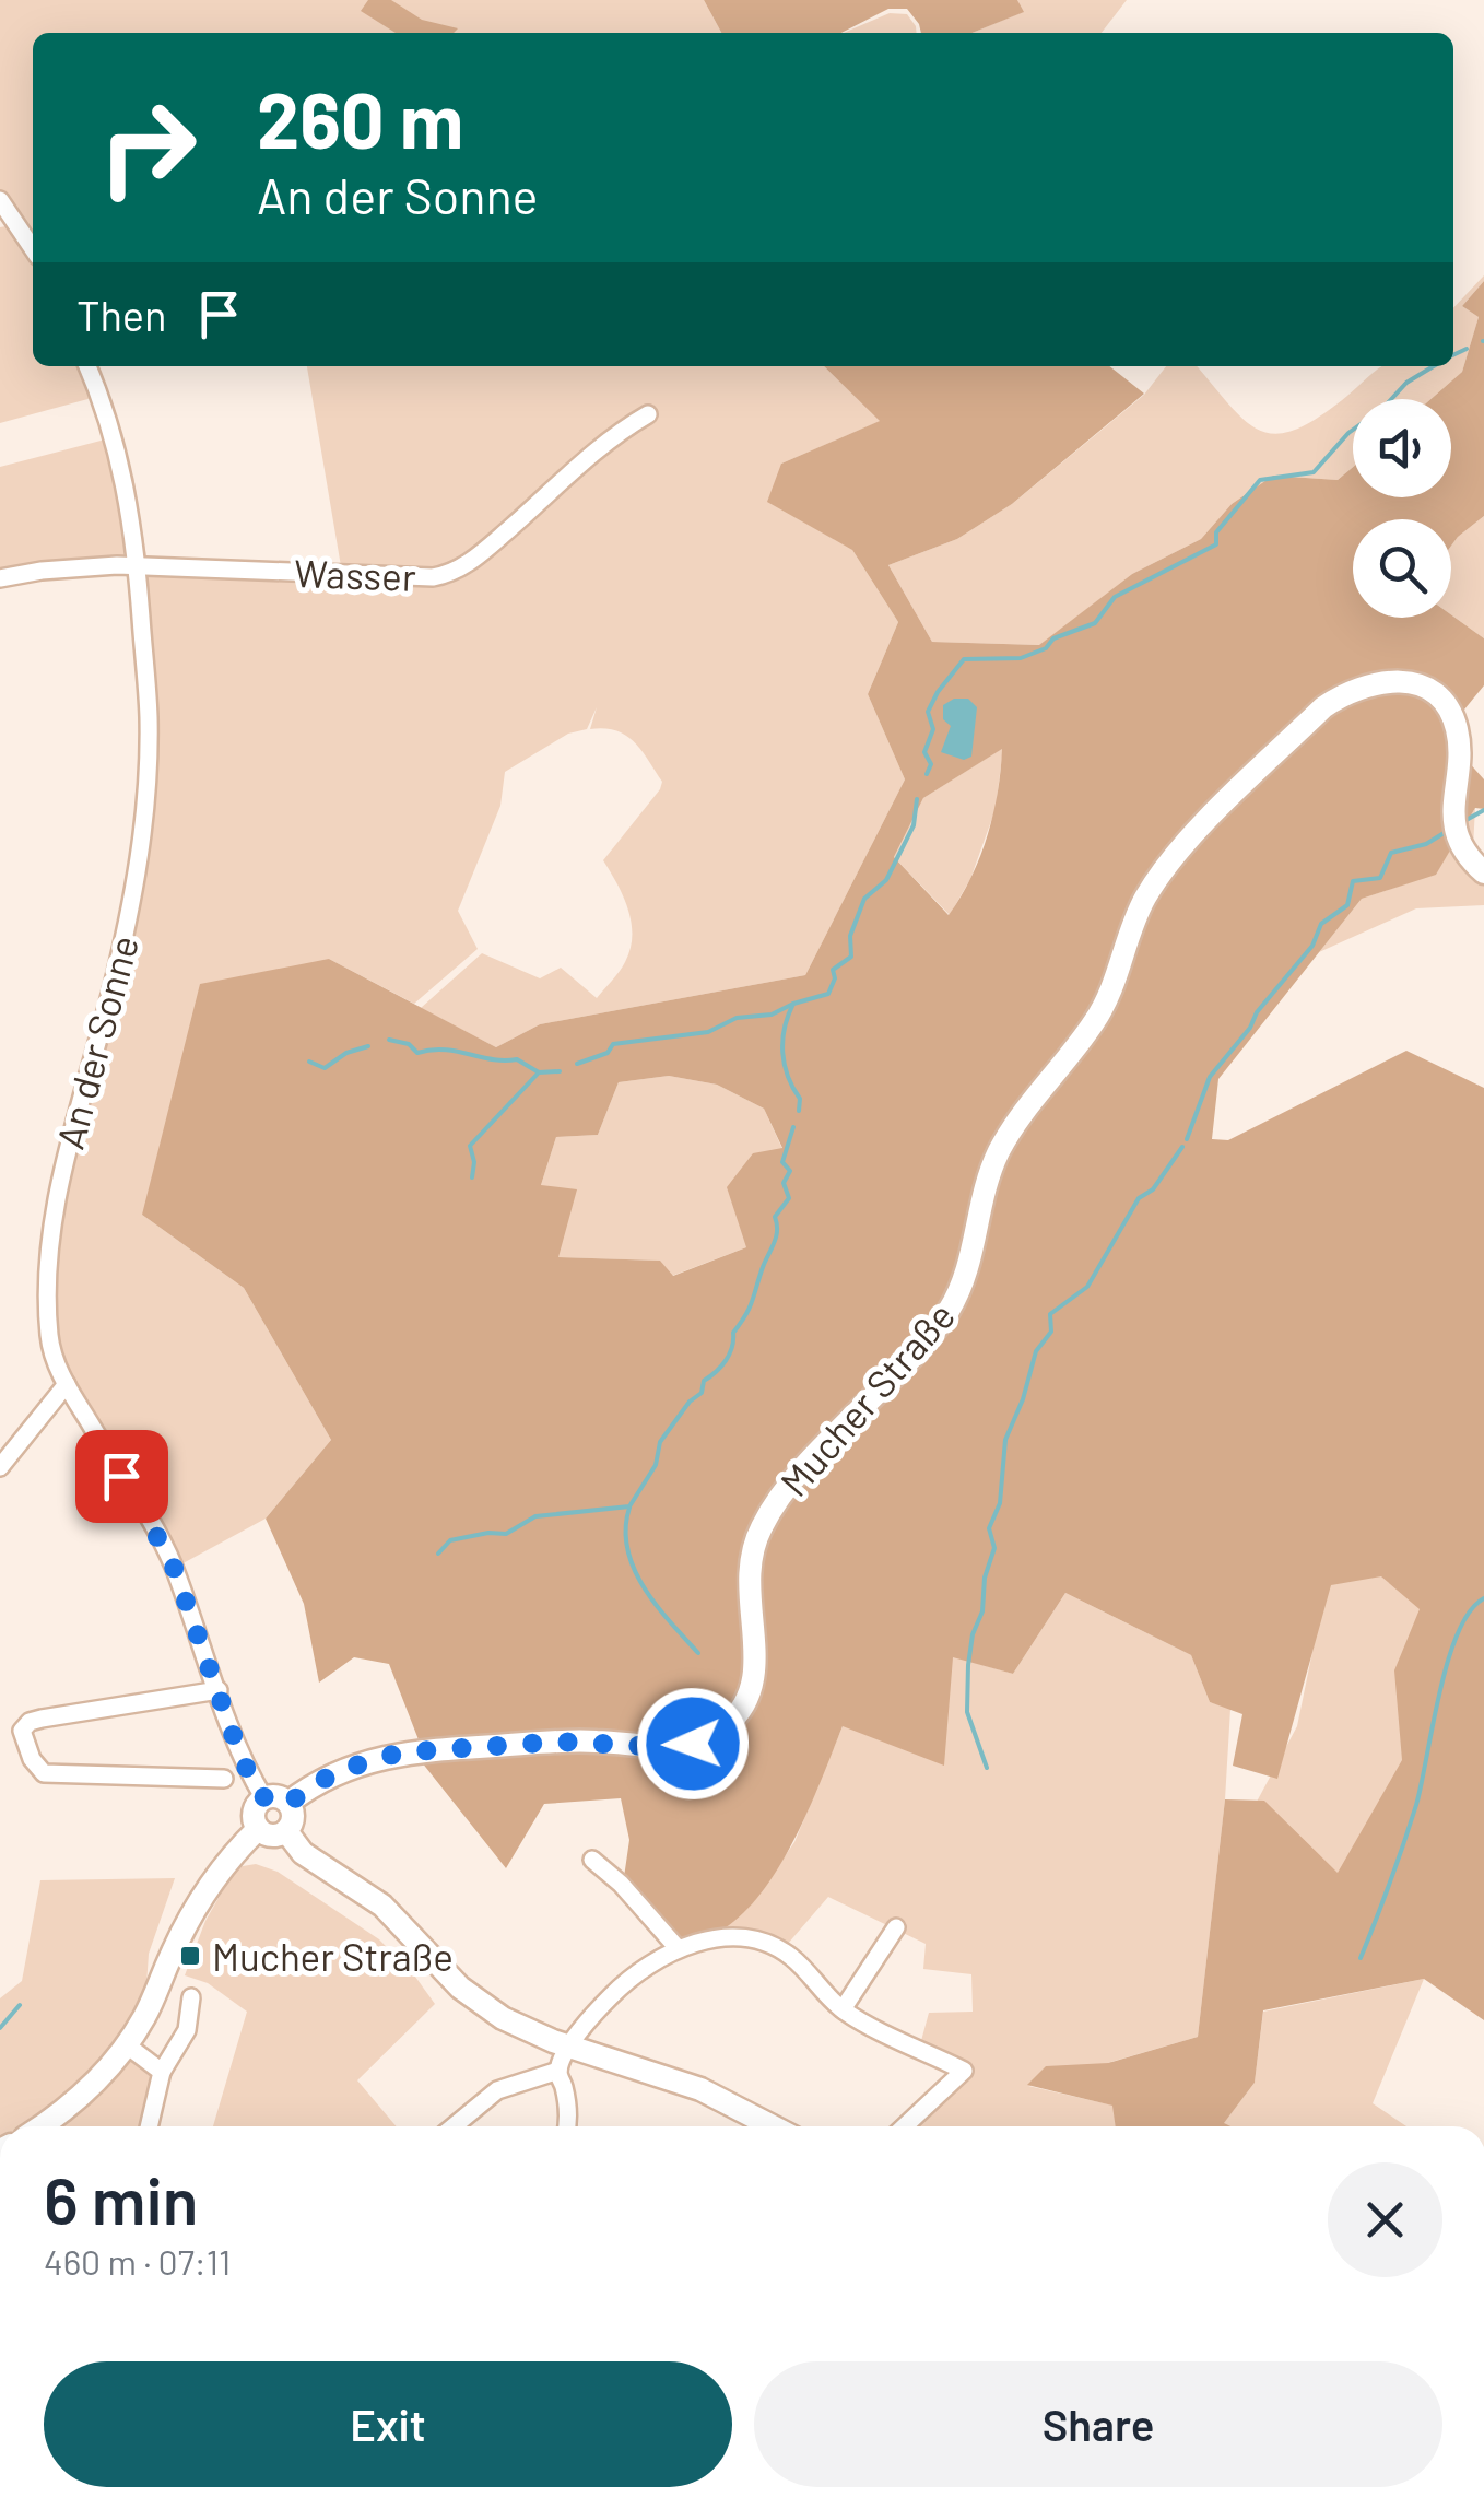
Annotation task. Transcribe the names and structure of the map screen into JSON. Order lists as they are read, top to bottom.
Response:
{
  "streets": {
    "main road": ["Mucher Straße"],
    "street": ["Wasser", "An der Sonne"]
  },
  "crossings": [
    ["Wasser", "An der Sonne"],
    ["An der Sonne", "Mucher Straße"]
  ],
  "places": {
    "transit": ["Mucher Straße"]
  },
  "page": {
    "turn": ["260 m", "An der Sonne"],
    "then": "Then",
    "heading": ["6 min", "460 m · 07:11"],
    "buttons": ["Exit", "Share"]
  }
}
